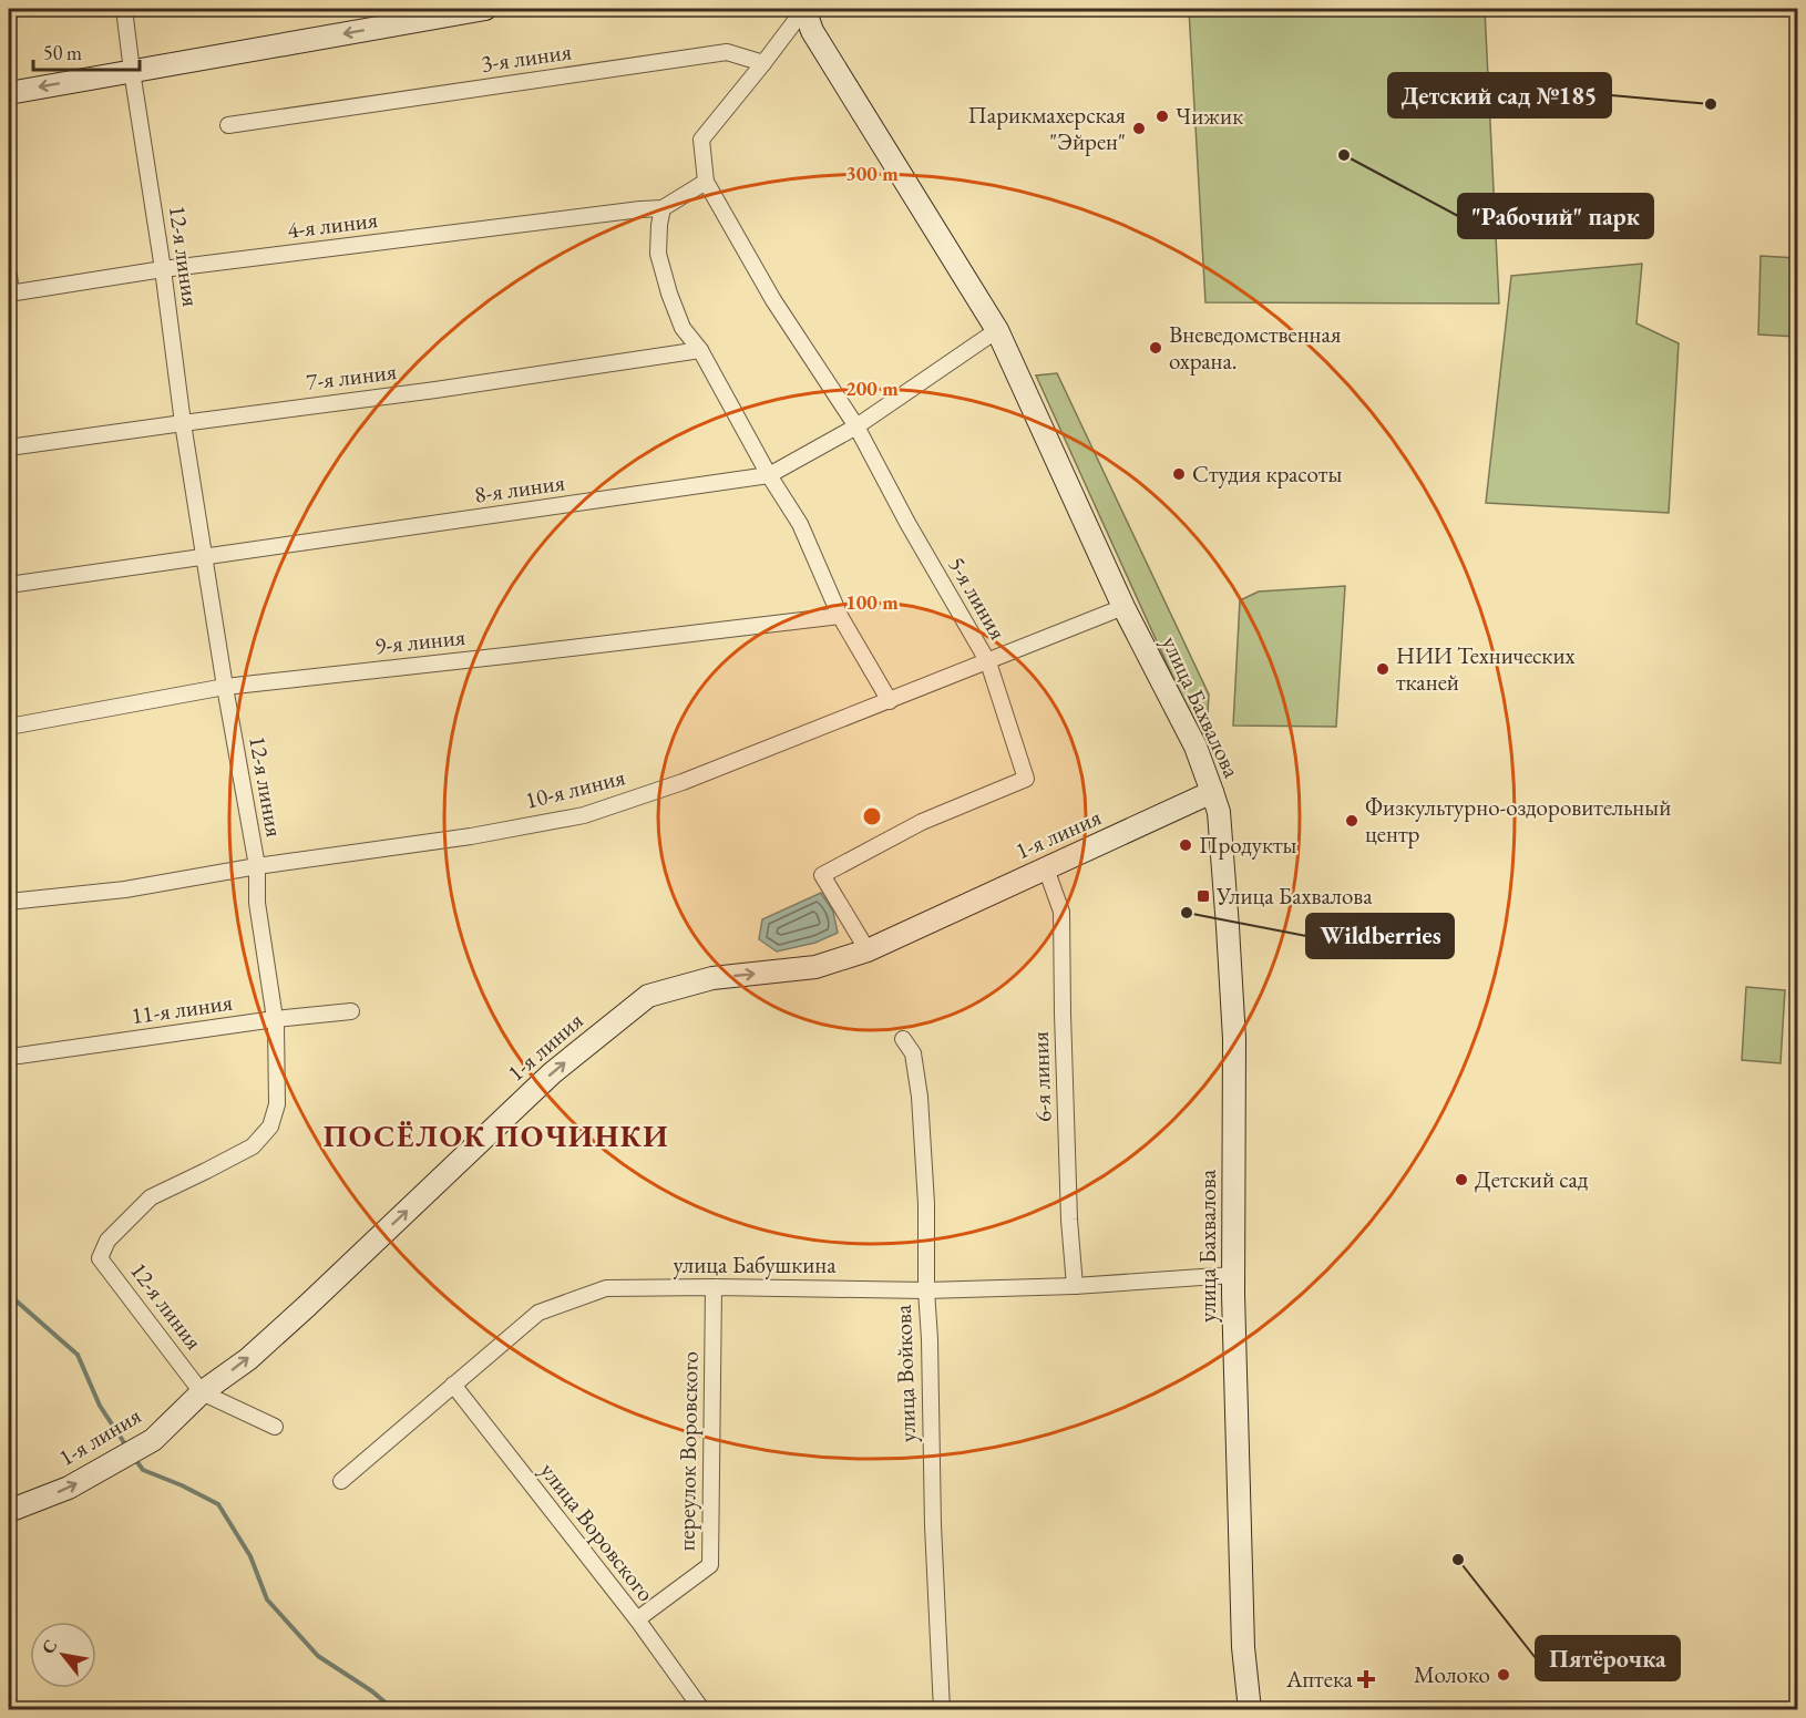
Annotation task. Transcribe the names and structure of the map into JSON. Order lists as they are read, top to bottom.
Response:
{
  "streets": {
    "street": [
      "3-я линия",
      "4-я линия",
      "12-я линия",
      "7-я линия",
      "8-я линия",
      "5-я линия",
      "9-я линия",
      "улица Бахвалова",
      "10-я линия",
      "1-я линия",
      "11-я линия",
      "6-я линия",
      "улица Бабушкина",
      "улица Войкова",
      "переулок Воровского",
      "улица Воровского"
    ]
  },
  "crossings": [
    ["4-я линия", "12-я линия"],
    ["12-я линия", "7-я линия"],
    ["12-я линия", "8-я линия"],
    ["12-я линия", "9-я линия"],
    ["12-я линия", "10-я линия"],
    ["12-я линия", "1-я линия"],
    ["12-я линия", "11-я линия"],
    ["8-я линия", "5-я линия"],
    ["8-я линия", "улица Бахвалова"],
    ["5-я линия", "10-я линия"],
    ["5-я линия", "1-я линия"],
    ["улица Бахвалова", "10-я линия"],
    ["улица Бахвалова", "1-я линия"],
    ["улица Бахвалова", "улица Бабушкина"],
    ["1-я линия", "6-я линия"],
    ["6-я линия", "улица Бабушкина"],
    ["улица Бабушкина", "улица Войкова"],
    ["улица Бабушкина", "переулок Воровского"],
    ["улица Бабушкина", "улица Воровского"],
    ["переулок Воровского", "улица Воровского"]
  ],
  "one_way": ["1-я линия"],
  "districts": ["ПОСЁЛОК ПОЧИНКИ"],
  "places": {
    "other": [
      "Детский сад №185",
      "Чижик",
      "Парикмахерская \"Эйрен\"",
      "\"Рабочий\" парк",
      "Вневедомственная охрана.",
      "Студия красоты",
      "НИИ Технических тканей",
      "Физкультурно-оздоровительный центр",
      "Продукты",
      "Wildberries",
      "Детский сад",
      "Пятёрочка",
      "Молоко"
    ],
    "transit": ["Улица Бахвалова"],
    "health": ["Аптека"]
  },
  "scale_bar": "50 m",
  "north": "top left",
  "rings": ["300 m", "200 m", "100 m"]
}
